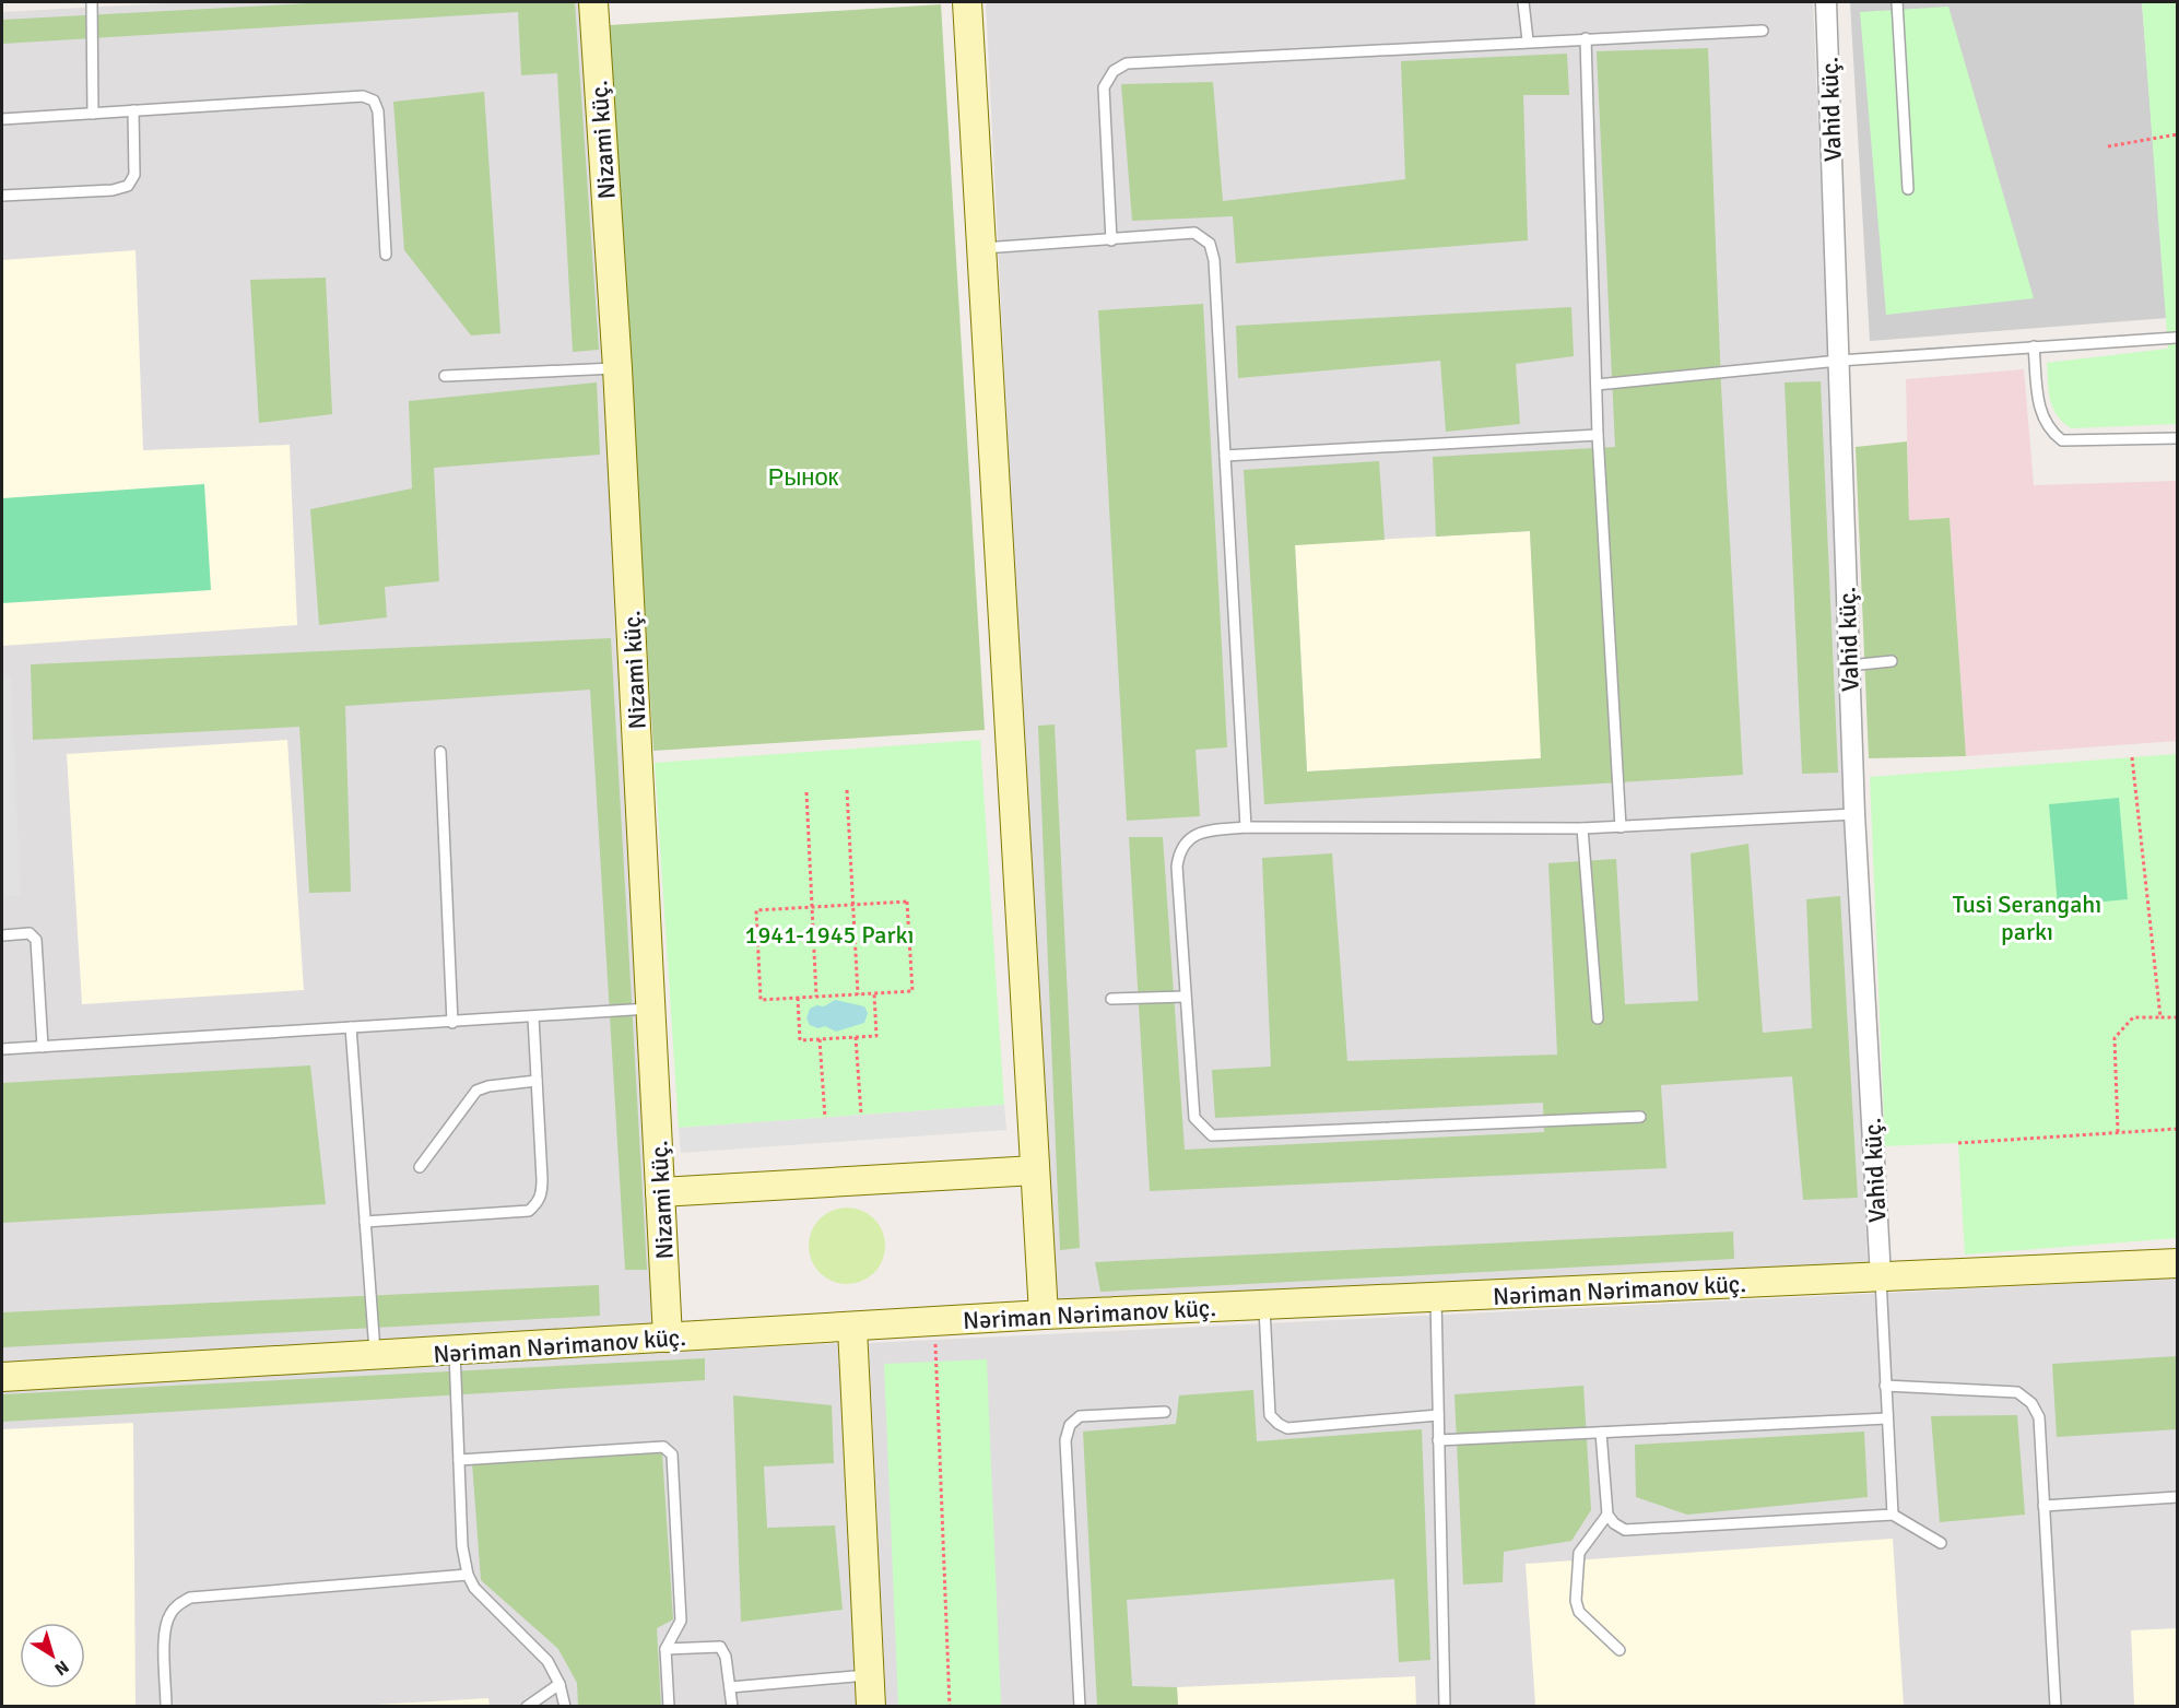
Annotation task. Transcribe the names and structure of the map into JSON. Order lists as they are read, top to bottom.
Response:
{
  "streets": {
    "street": ["Vahid küç.", "Nizami küç.", "Nəriman Nərimanov küç."]
  },
  "crossings": [
    ["Vahid küç.", "Nəriman Nərimanov küç."],
    ["Nizami küç.", "Nəriman Nərimanov küç."]
  ],
  "parks": ["Рынок", "Tusi Serangahı parkı", "1941-1945 Parkı"],
  "north": "bottom right"
}
